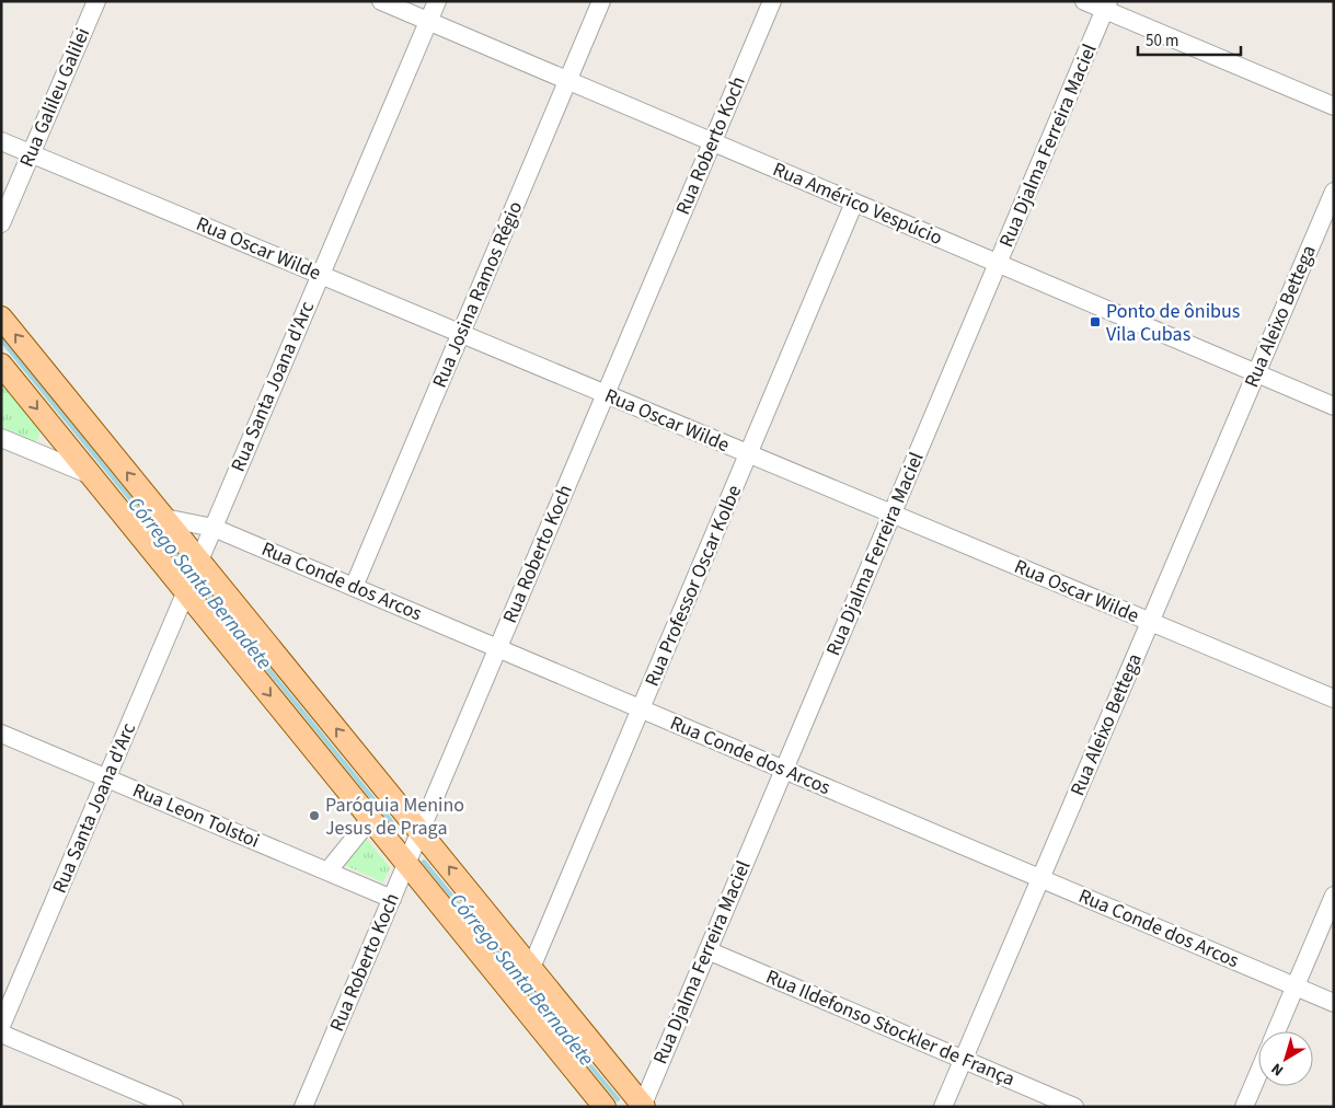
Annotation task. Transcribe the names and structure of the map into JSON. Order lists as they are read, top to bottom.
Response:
{
  "streets": {
    "street": [
      "Rua Galileu Galilei",
      "Rua Roberto Koch",
      "Rua Djalma Ferreira Maciel",
      "Rua Américo Vespúcio",
      "Rua Oscar Wilde",
      "Rua Josina Ramos Régio",
      "Rua Aleixo Bettega",
      "Rua Santa Joana d'Arc",
      "Rua Conde dos Arcos",
      "Rua Professor Oscar Kolbe",
      "Rua Leon Tolstoi",
      "Rua Ildefonso Stockler de França"
    ]
  },
  "crossings": [
    ["Rua Galileu Galilei", "Rua Oscar Wilde"],
    ["Rua Roberto Koch", "Rua Américo Vespúcio"],
    ["Rua Roberto Koch", "Rua Oscar Wilde"],
    ["Rua Roberto Koch", "Rua Conde dos Arcos"],
    ["Rua Roberto Koch", "Rua Leon Tolstoi"],
    ["Rua Djalma Ferreira Maciel", "Rua Américo Vespúcio"],
    ["Rua Djalma Ferreira Maciel", "Rua Oscar Wilde"],
    ["Rua Djalma Ferreira Maciel", "Rua Conde dos Arcos"],
    ["Rua Djalma Ferreira Maciel", "Rua Ildefonso Stockler de França"],
    ["Rua Américo Vespúcio", "Rua Josina Ramos Régio"],
    ["Rua Américo Vespúcio", "Rua Aleixo Bettega"],
    ["Rua Américo Vespúcio", "Rua Santa Joana d'Arc"],
    ["Rua Américo Vespúcio", "Rua Professor Oscar Kolbe"],
    ["Rua Oscar Wilde", "Rua Josina Ramos Régio"],
    ["Rua Oscar Wilde", "Rua Aleixo Bettega"],
    ["Rua Oscar Wilde", "Rua Santa Joana d'Arc"],
    ["Rua Oscar Wilde", "Rua Professor Oscar Kolbe"],
    ["Rua Josina Ramos Régio", "Rua Conde dos Arcos"],
    ["Rua Aleixo Bettega", "Rua Conde dos Arcos"],
    ["Rua Aleixo Bettega", "Rua Ildefonso Stockler de França"],
    ["Rua Santa Joana d'Arc", "Rua Conde dos Arcos"],
    ["Rua Santa Joana d'Arc", "Rua Leon Tolstoi"],
    ["Rua Conde dos Arcos", "Rua Professor Oscar Kolbe"]
  ],
  "water": ["Córrego Santa Bernadete"],
  "places": {
    "transit": ["Ponto de ônibus Vila Cubas"],
    "other": ["Paróquia Menino Jesus de Praga"]
  },
  "scale_bar": "50 m",
  "north": "bottom left"
}
